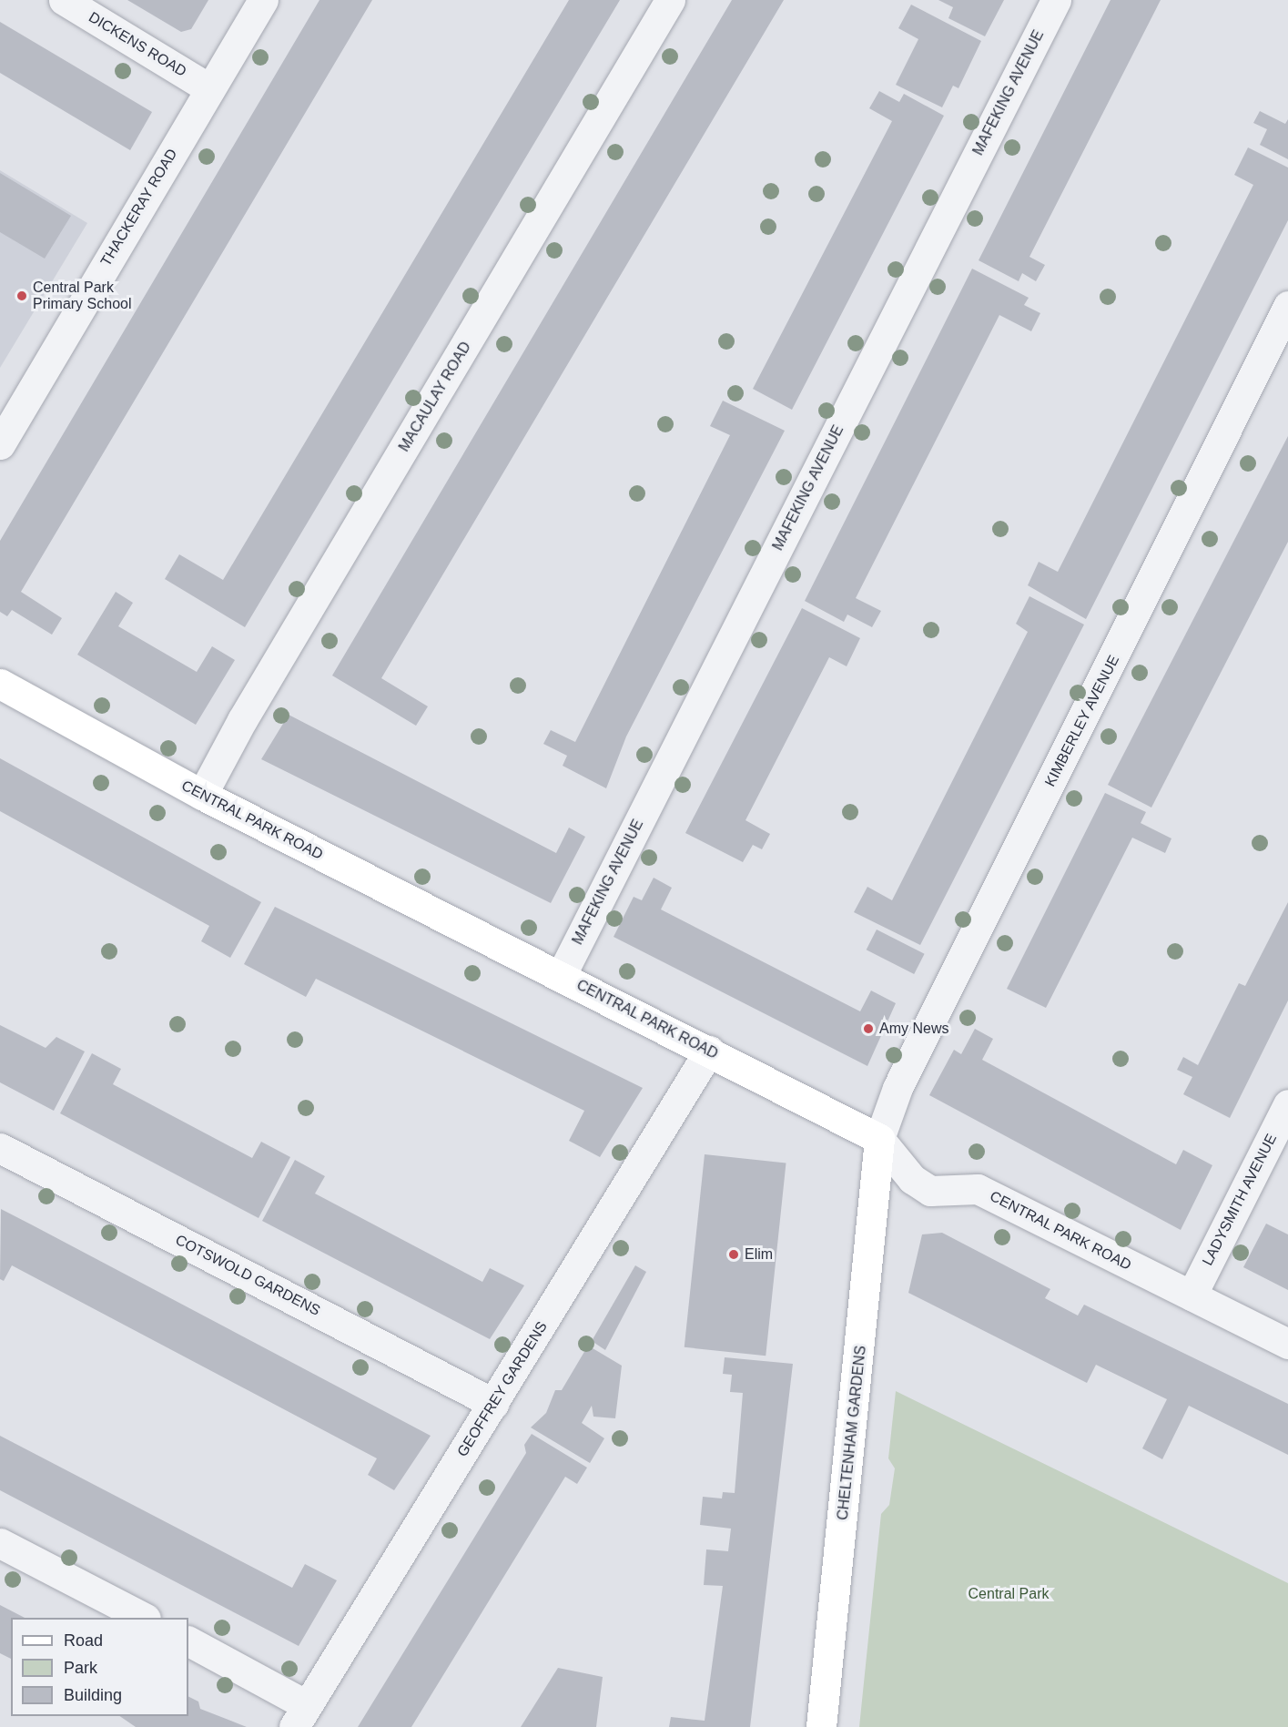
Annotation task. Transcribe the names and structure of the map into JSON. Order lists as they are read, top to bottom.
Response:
{
  "streets": {
    "main road": ["CENTRAL PARK ROAD", "CHELTENHAM GARDENS"],
    "street": [
      "DICKENS ROAD",
      "MAFEKING AVENUE",
      "THACKERAY ROAD",
      "MACAULAY ROAD",
      "KIMBERLEY AVENUE",
      "LADYSMITH AVENUE",
      "COTSWOLD GARDENS",
      "GEOFFREY GARDENS"
    ]
  },
  "crossings": [
    ["DICKENS ROAD", "THACKERAY ROAD"],
    ["MAFEKING AVENUE", "CENTRAL PARK ROAD"],
    ["MACAULAY ROAD", "CENTRAL PARK ROAD"],
    ["KIMBERLEY AVENUE", "CENTRAL PARK ROAD"],
    ["KIMBERLEY AVENUE", "CHELTENHAM GARDENS"],
    ["CENTRAL PARK ROAD", "LADYSMITH AVENUE"],
    ["CENTRAL PARK ROAD", "GEOFFREY GARDENS"],
    ["CENTRAL PARK ROAD", "CHELTENHAM GARDENS"],
    ["COTSWOLD GARDENS", "GEOFFREY GARDENS"]
  ],
  "parks": ["Central Park"],
  "places": ["Central Park Primary School", "Amy News", "Elim"],
  "legend": ["Road", "Park", "Building"]
}
